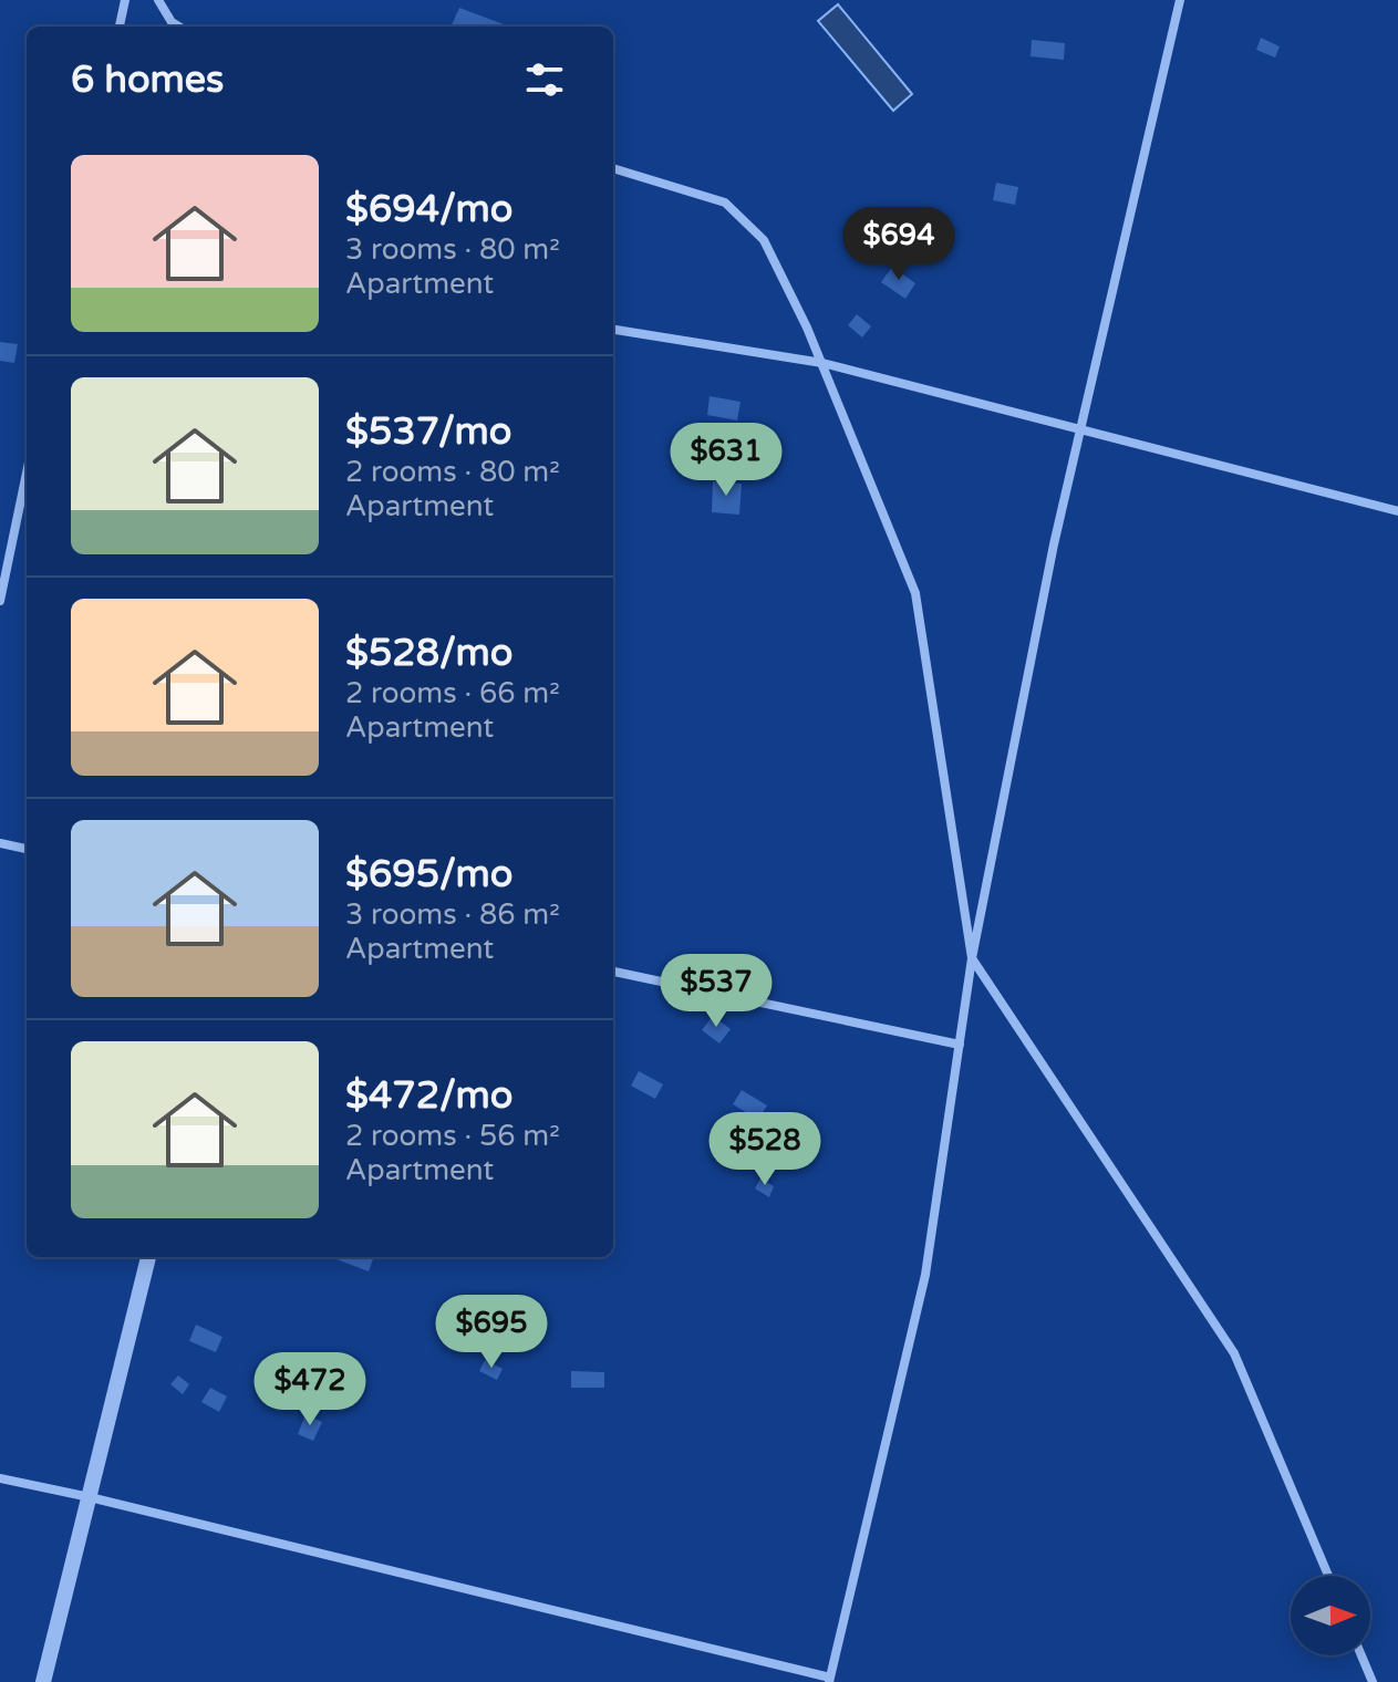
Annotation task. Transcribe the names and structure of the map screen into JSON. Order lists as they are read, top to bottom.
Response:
{
  "north": "right",
  "page": {
    "heading": "6 homes",
    "list": [
      {
        "name": "$694/mo",
        "note": "3 rooms · 80 m² · Apartment"
      },
      {
        "name": "$537/mo",
        "note": "2 rooms · 80 m² · Apartment"
      },
      {
        "name": "$528/mo",
        "note": "2 rooms · 66 m² · Apartment"
      },
      {
        "name": "$695/mo",
        "note": "3 rooms · 86 m² · Apartment"
      },
      {
        "name": "$472/mo",
        "note": "2 rooms · 56 m² · Apartment"
      }
    ],
    "price": [
      "$694",
      "$631",
      "$537",
      "$528",
      "$695",
      "$472"
    ]
  }
}
